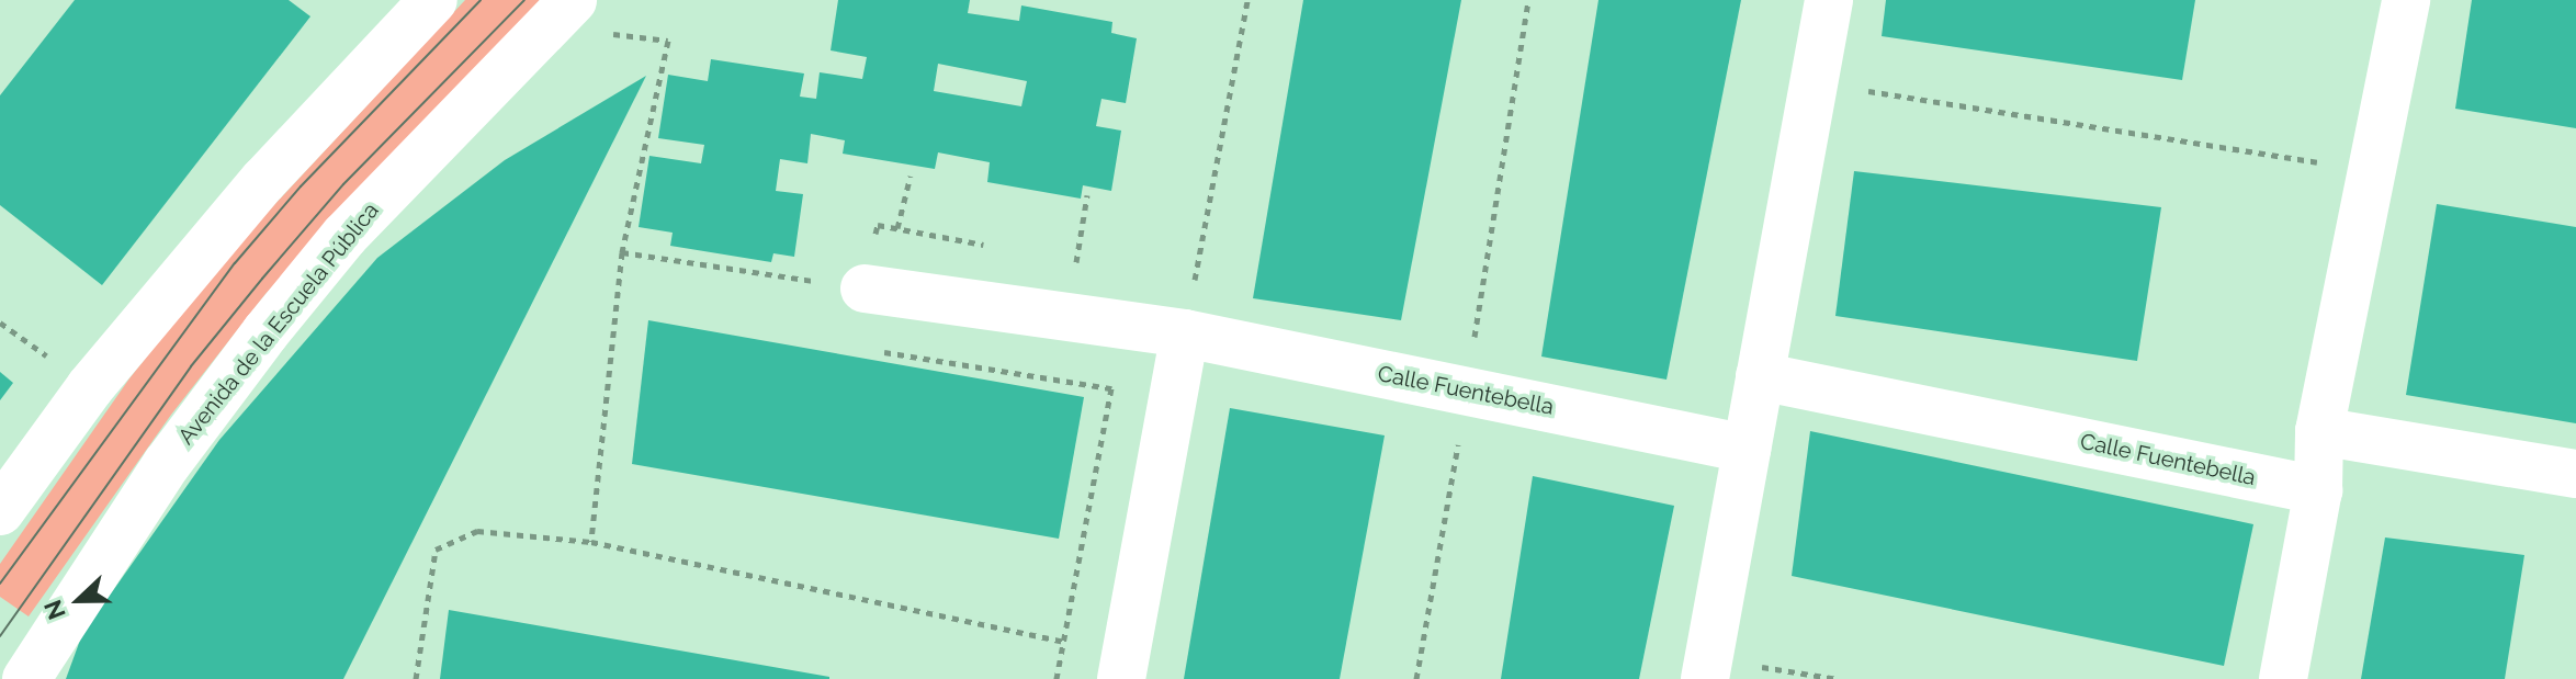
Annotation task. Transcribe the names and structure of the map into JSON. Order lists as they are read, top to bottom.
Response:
{
  "streets": {
    "street": ["Avenida de la Escuela Pública", "Calle Fuentebella"]
  },
  "north": "left"
}
